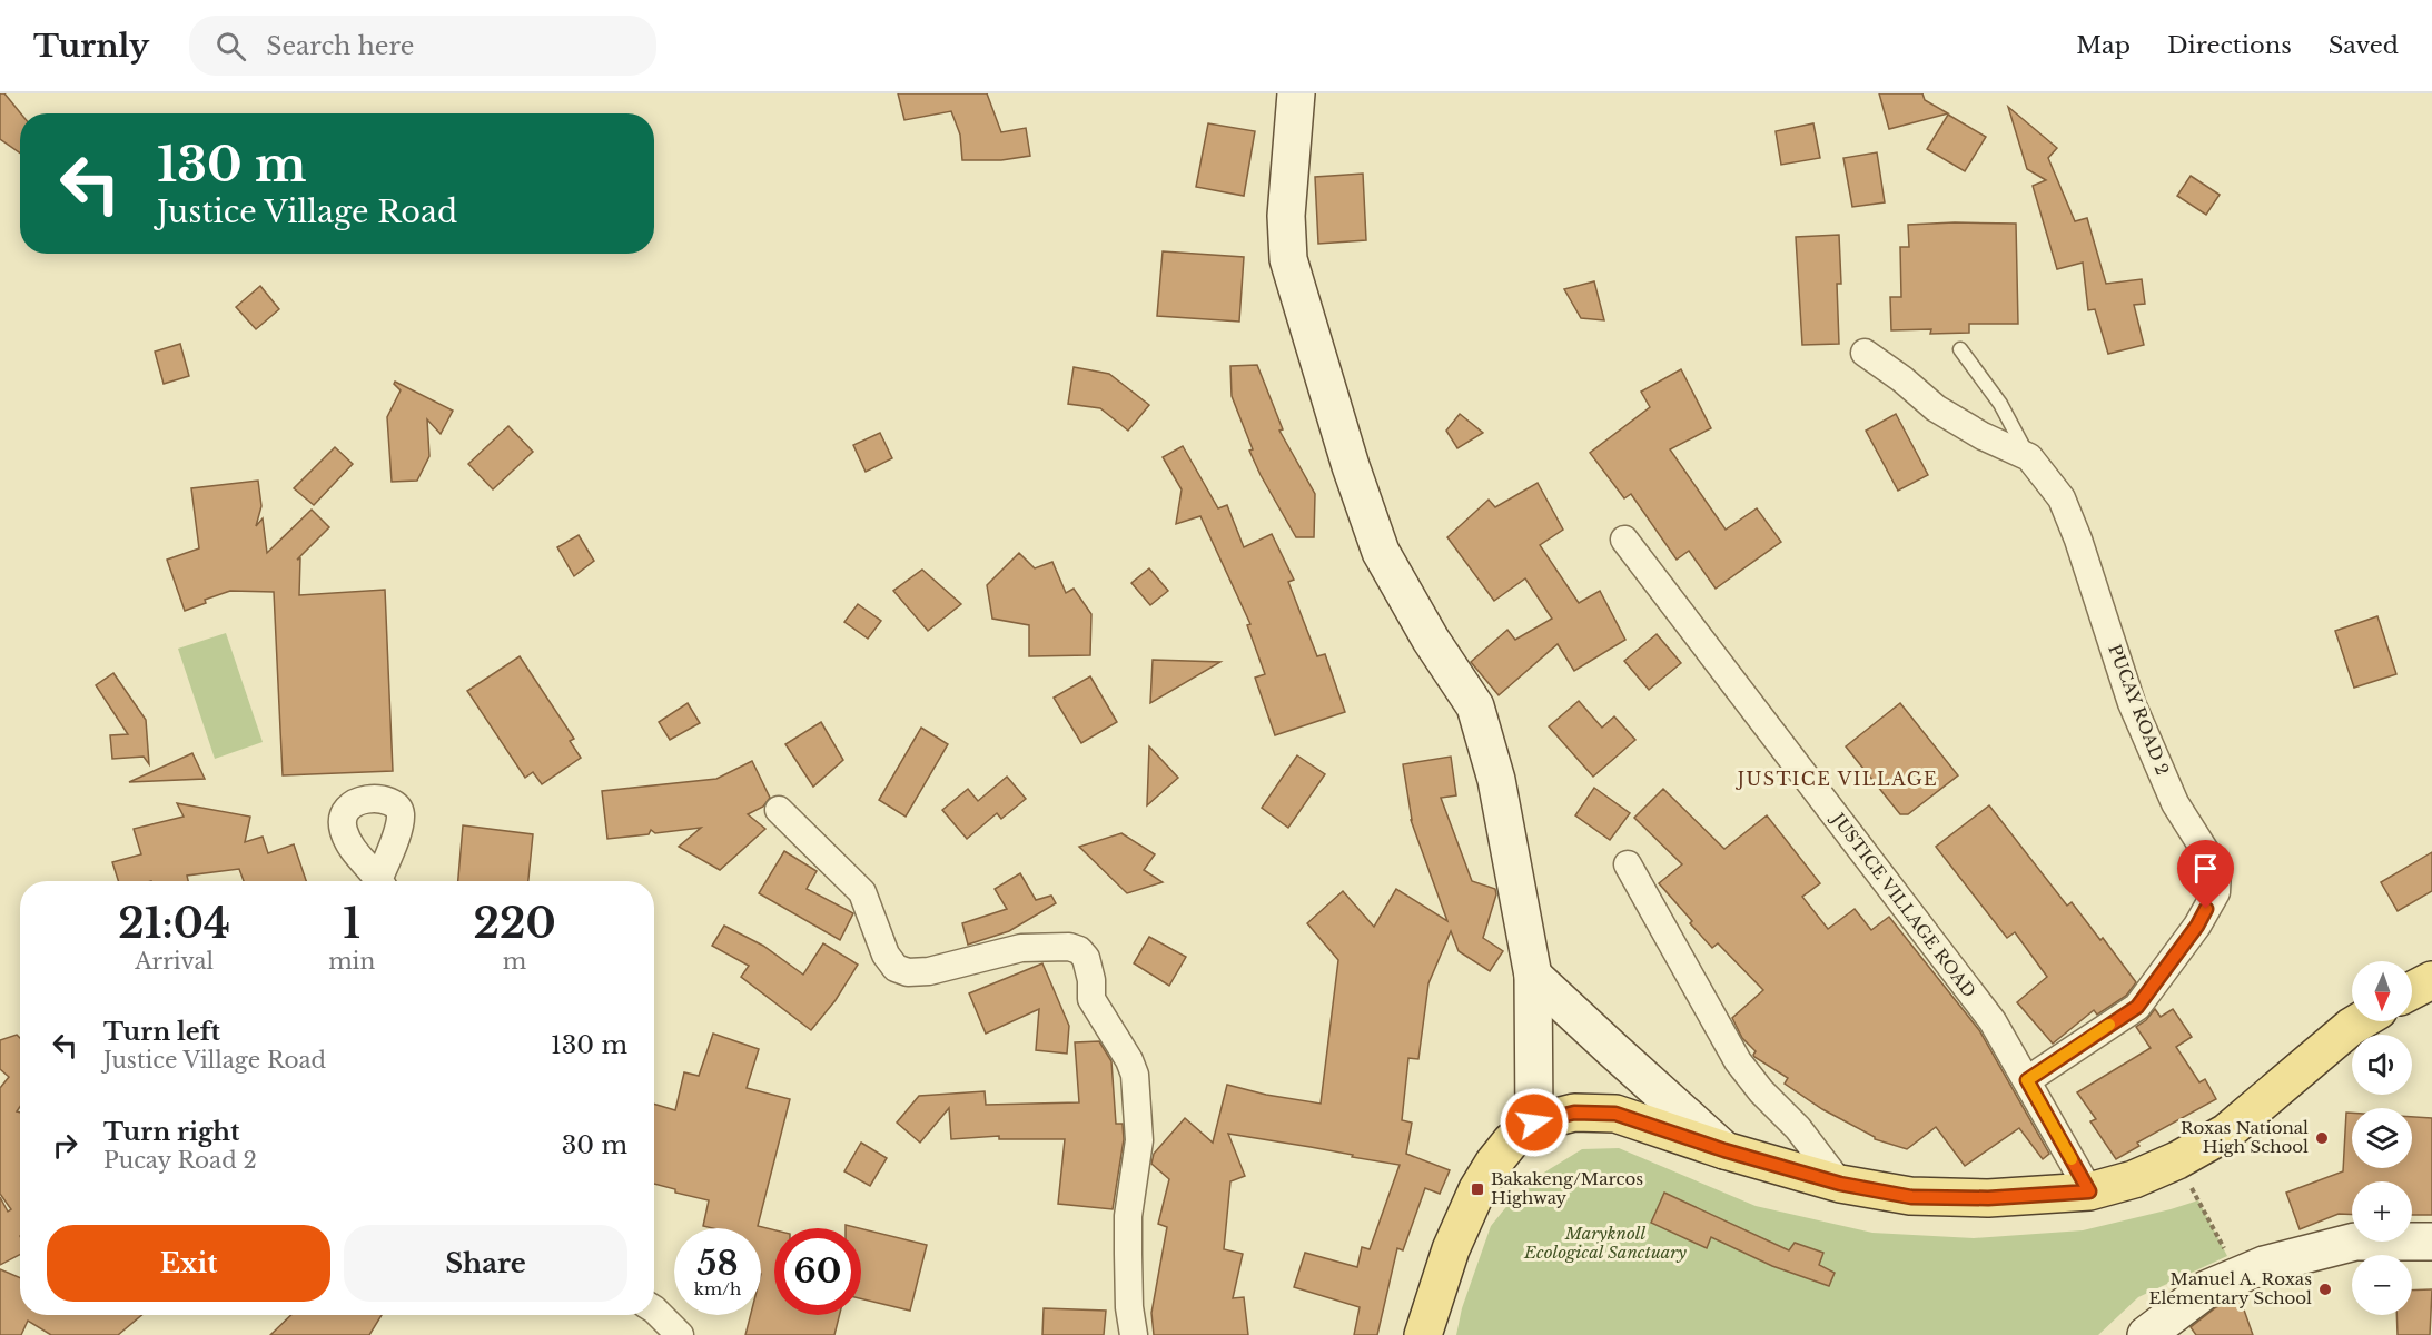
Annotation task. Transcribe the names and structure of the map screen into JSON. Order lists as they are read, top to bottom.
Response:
{
  "streets": {
    "street": ["PUCAY ROAD 2", "JUSTICE VILLAGE ROAD"]
  },
  "crossings": [
    ["PUCAY ROAD 2", "JUSTICE VILLAGE ROAD"]
  ],
  "districts": ["JUSTICE VILLAGE"],
  "parks": ["Maryknoll Ecological Sanctuary"],
  "places": {
    "other": ["Roxas National High School", "Manuel A. Roxas Elementary School"],
    "transit": ["Bakakeng/Marcos Highway"]
  },
  "north": "bottom",
  "page": {
    "header": "Turnly",
    "search": "Search here",
    "nav": ["Map", "Directions", "Saved"],
    "turn": ["130 m", "Justice Village Road"],
    "eta": [
      "21:04",
      "Arrival",
      "1",
      "min",
      "220",
      "m"
    ],
    "map_buttons": ["+", "−"],
    "list": [
      {
        "name": "Turn left",
        "note": "Justice Village Road",
        "value": "130 m"
      },
      {
        "name": "Turn right",
        "note": "Pucay Road 2",
        "value": "30 m"
      }
    ],
    "buttons": ["Exit", "Share"],
    "speed": "58 km/h",
    "limit": "60"
  }
}
